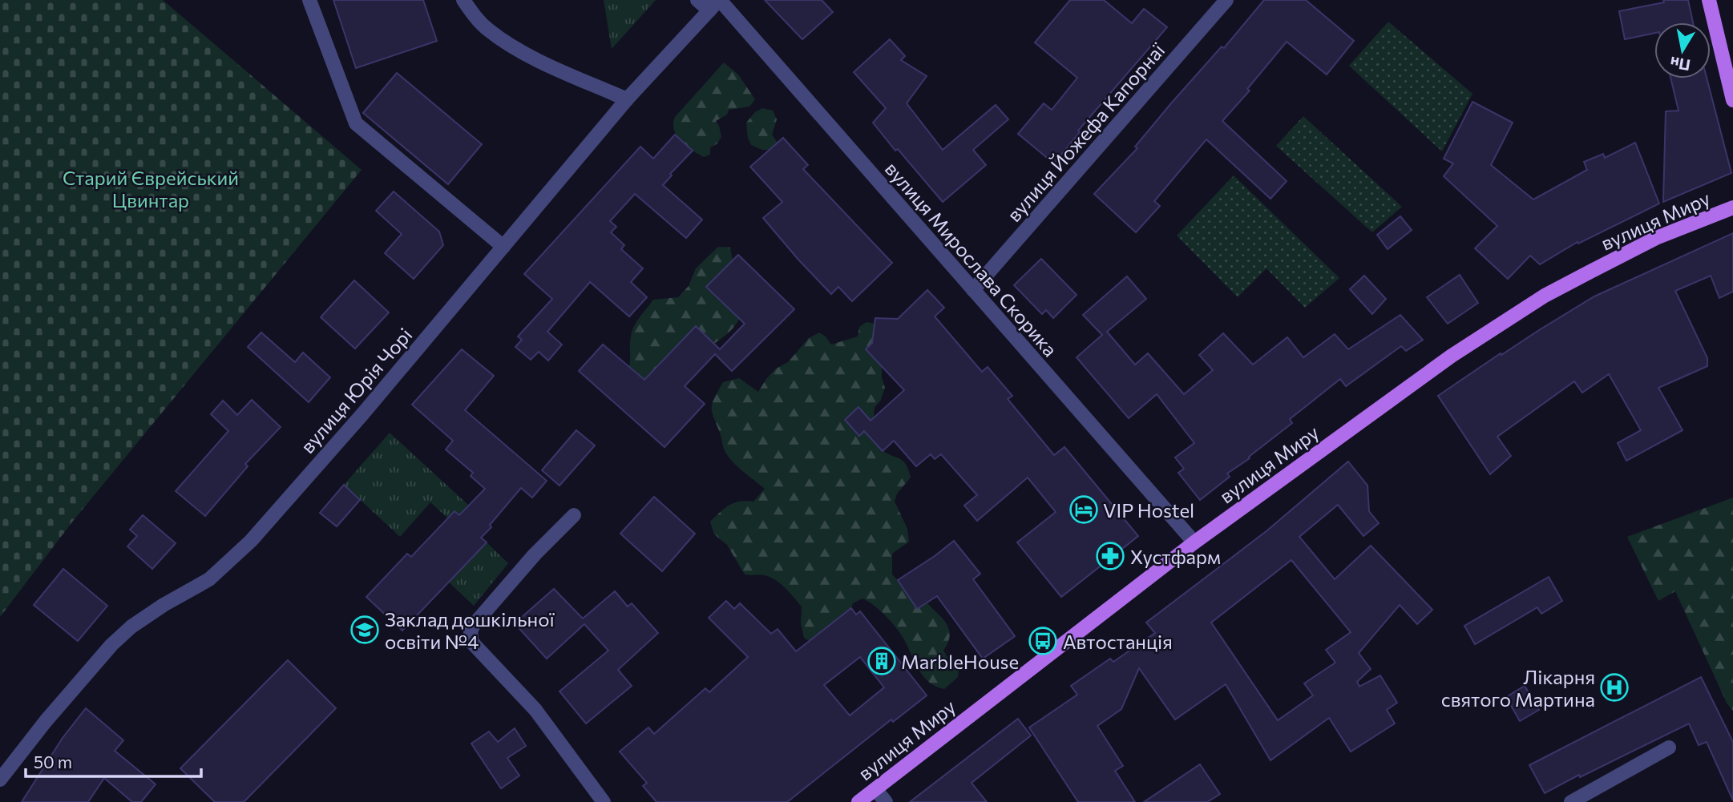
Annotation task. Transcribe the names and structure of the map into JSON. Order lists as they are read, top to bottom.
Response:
{
  "streets": {
    "main road": ["вулиця Миру"],
    "street": ["вулиця Йожефа Капорнаї", "вулиця Мирослава Скорика", "вулиця Юрія Чорі"]
  },
  "crossings": [
    ["вулиця Йожефа Капорнаї", "вулиця Мирослава Скорика"],
    ["вулиця Миру", "вулиця Мирослава Скорика"],
    ["вулиця Мирослава Скорика", "вулиця Юрія Чорі"]
  ],
  "parks": ["Старий Єврейський Цвинтар"],
  "places": {
    "hotel": ["VIP Hostel"],
    "pharmacy": ["Хустфарм"],
    "school or university": ["Заклад дошкільної освіти №4"],
    "bus stop": ["Автостанція"],
    "building": ["MarbleHouse"],
    "hospital": ["Лікарня святого Мартина"]
  },
  "scale_bar": "50 m",
  "north": "bottom"
}
